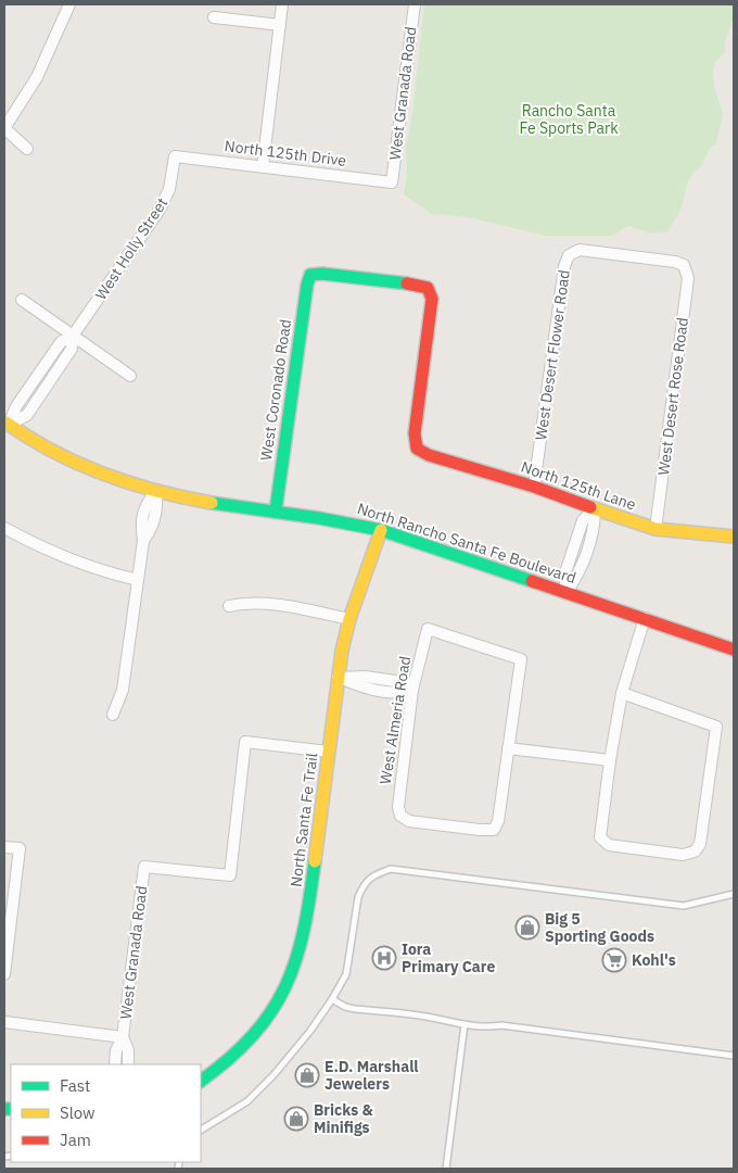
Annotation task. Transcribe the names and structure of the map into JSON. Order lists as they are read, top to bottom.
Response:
{
  "streets": {
    "street": [
      "West Granada Road",
      "North 125th Drive",
      "West Holly Street",
      "West Desert Flower Road",
      "West Coronado Road",
      "West Desert Rose Road",
      "North 125th Lane",
      "North Rancho Santa Fe Boulevard",
      "West Almeria Road",
      "North Santa Fe Trail"
    ]
  },
  "crossings": [
    ["West Granada Road", "North 125th Drive"],
    ["West Granada Road", "North Santa Fe Trail"],
    ["North 125th Drive", "West Holly Street"],
    ["West Holly Street", "North Rancho Santa Fe Boulevard"],
    ["West Desert Flower Road", "West Desert Rose Road"],
    ["West Desert Flower Road", "North 125th Lane"],
    ["West Coronado Road", "North 125th Lane"],
    ["West Coronado Road", "North Rancho Santa Fe Boulevard"],
    ["West Desert Rose Road", "North 125th Lane"],
    ["North Rancho Santa Fe Boulevard", "North Santa Fe Trail"]
  ],
  "parks": ["Rancho Santa Fe Sports Park"],
  "places": {
    "shop": ["Big 5 Sporting Goods", "E.D. Marshall Jewelers", "Bricks & Minifigs"],
    "hospital": ["Iora Primary Care"],
    "supermarket": ["Kohl's"]
  },
  "legend": ["Fast", "Slow", "Jam"]
}
